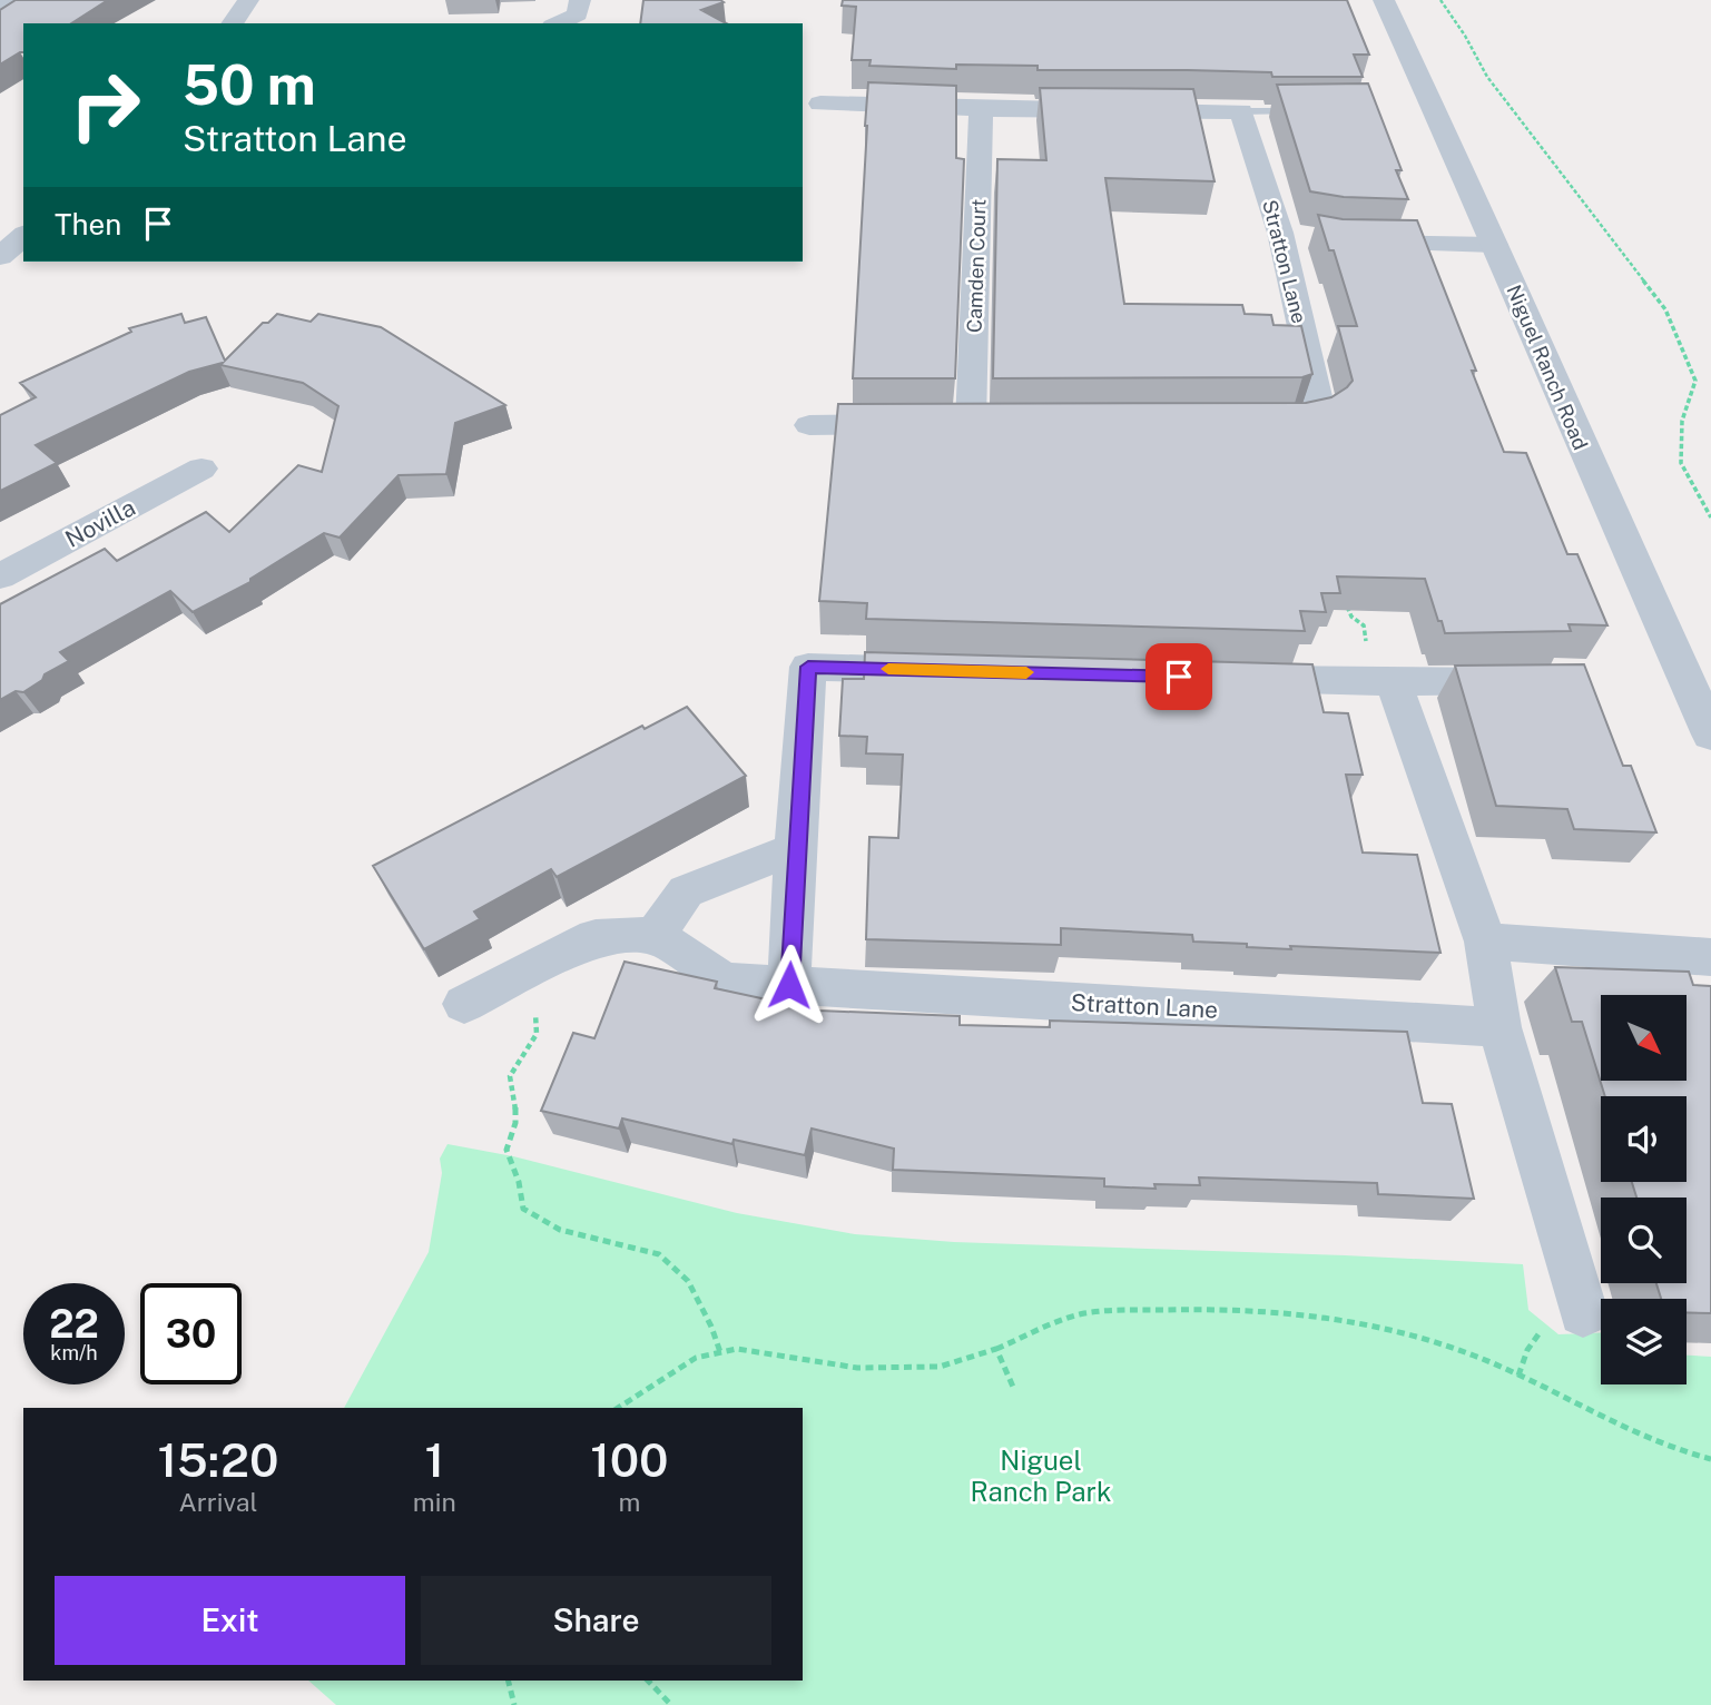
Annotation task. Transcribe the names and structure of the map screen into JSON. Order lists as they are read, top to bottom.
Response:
{
  "streets": {
    "street": [
      "Stratton Lane",
      "Camden Court",
      "Niguel Ranch Road",
      "Novilla"
    ]
  },
  "parks": ["Niguel Ranch Park"],
  "north": "bottom right",
  "page": {
    "turn": ["50 m", "Stratton Lane"],
    "then": "Then",
    "speed": "22 km/h",
    "limit": "30",
    "eta": [
      "15:20",
      "Arrival",
      "1",
      "min",
      "100",
      "m"
    ],
    "buttons": ["Exit", "Share"]
  }
}
